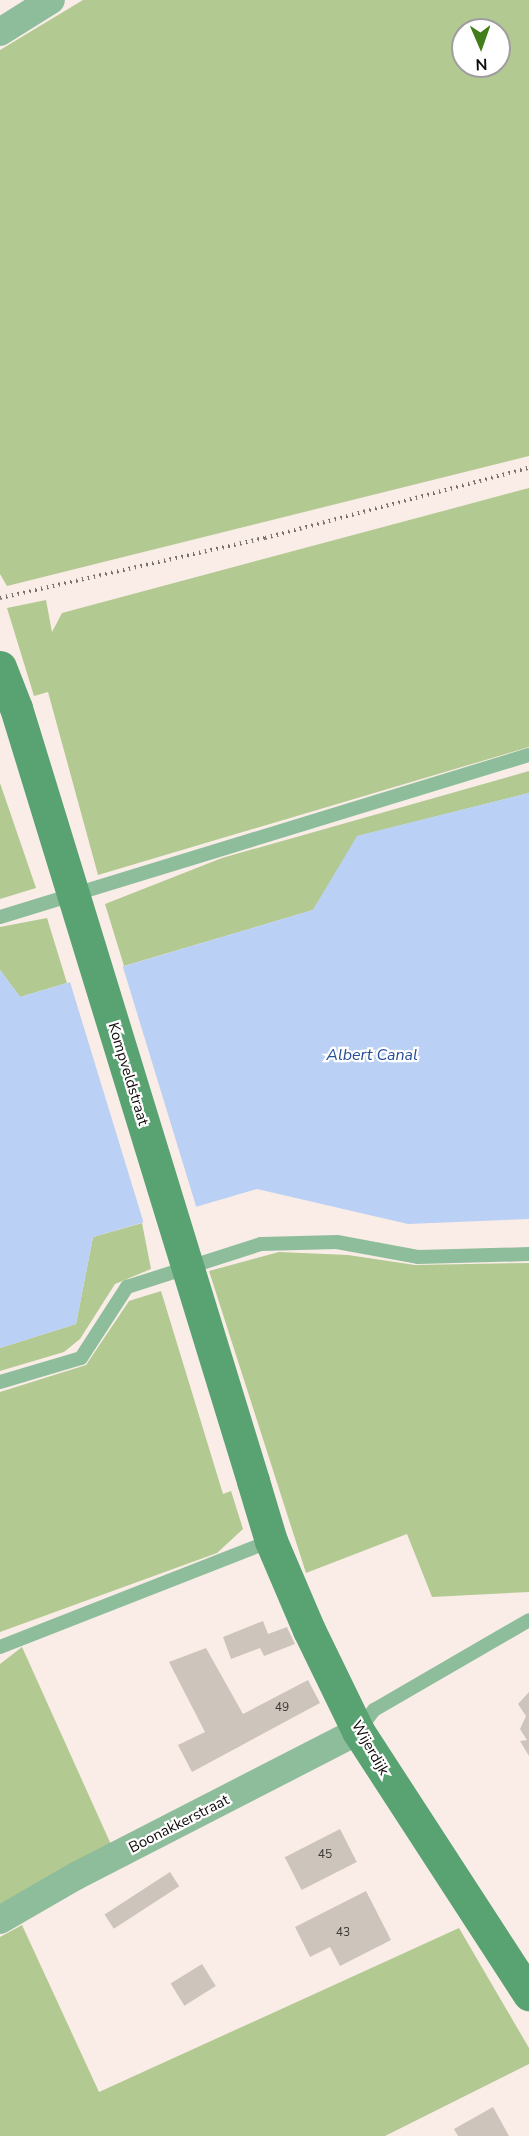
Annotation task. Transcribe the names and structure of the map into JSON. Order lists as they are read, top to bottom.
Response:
{
  "streets": {
    "street": ["Kompveldstraat", "Wijerdijk", "Boonakkerstraat"]
  },
  "crossings": [
    ["Kompveldstraat", "Wijerdijk"],
    ["Wijerdijk", "Boonakkerstraat"]
  ],
  "water": ["Albert Canal"],
  "house_numbers": ["49", "45", "43"],
  "north": "bottom"
}
